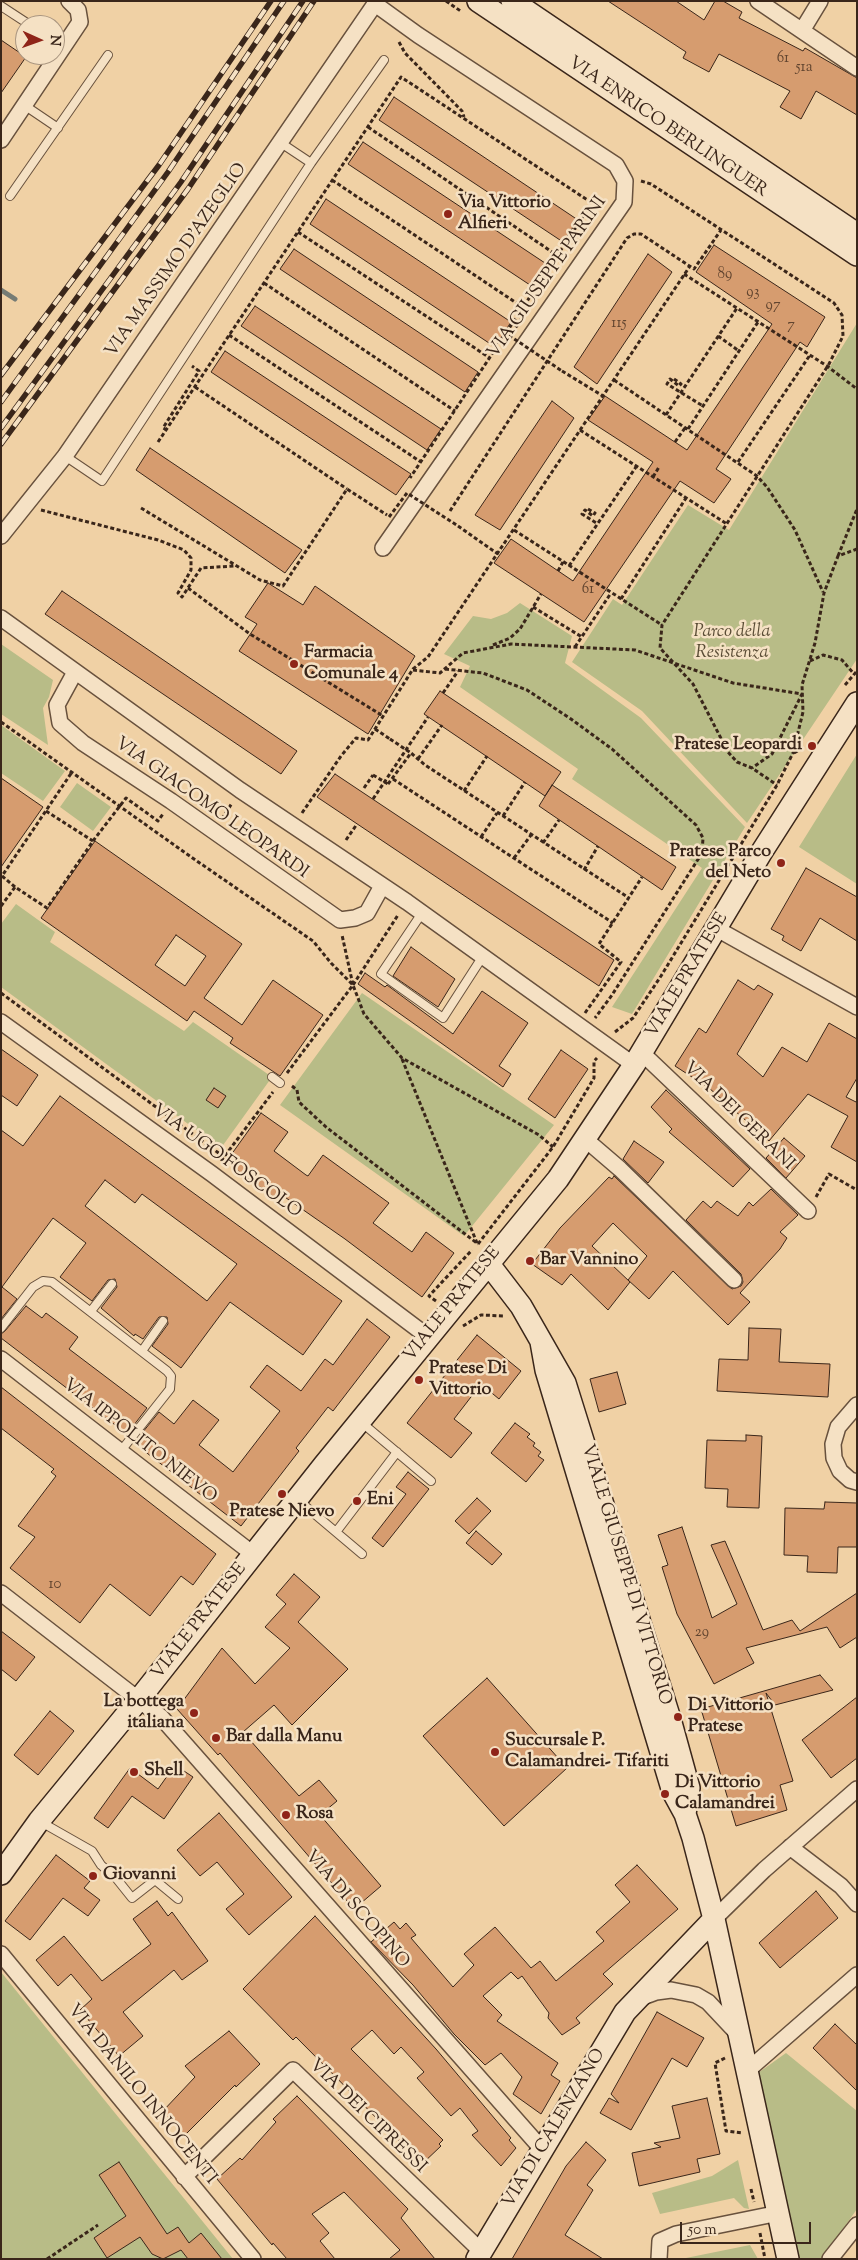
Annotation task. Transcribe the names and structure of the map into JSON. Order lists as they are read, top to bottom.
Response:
{
  "streets": {
    "main road": [
      "VIA ENRICO BERLINGUER",
      "VIALE PRATESE",
      "VIALE GIUSEPPE DI VITTORIO",
      "VIA DI CALENZANO"
    ],
    "street": [
      "VIA MASSIMO D'AZEGLIO",
      "VIA GIUSEPPE PARINI",
      "VIA GIACOMO LEOPARDI",
      "VIA DEI GERANI",
      "VIA UGO FOSCOLO",
      "VIA IPPOLITO NIEVO",
      "VIA DI SCOPINO",
      "VIA DANILO INNOCENTI",
      "VIA DEI CIPRESSI"
    ]
  },
  "crossings": [
    ["VIA GIACOMO LEOPARDI", "VIALE PRATESE"],
    ["VIA GIACOMO LEOPARDI", "VIA DEI GERANI"],
    ["VIALE PRATESE", "VIA DEI GERANI"],
    ["VIALE PRATESE", "VIA UGO FOSCOLO"],
    ["VIALE PRATESE", "VIA IPPOLITO NIEVO"],
    ["VIALE PRATESE", "VIALE GIUSEPPE DI VITTORIO"],
    ["VIALE PRATESE", "VIA DI SCOPINO"],
    ["VIALE GIUSEPPE DI VITTORIO", "VIA DI CALENZANO"],
    ["VIA DI SCOPINO", "VIA DI CALENZANO"],
    ["VIA DANILO INNOCENTI", "VIA DEI CIPRESSI"],
    ["VIA DEI CIPRESSI", "VIA DI CALENZANO"]
  ],
  "parks": ["Parco della Resistenza"],
  "places": [
    "Via Vittorio Alfieri",
    "Farmacia Comunale 4",
    "Pratese Leopardi",
    "Pratese Parco del Neto",
    "Bar Vannino",
    "Pratese Di Vittorio",
    "Pratese Nievo",
    "Eni",
    "La bottega italiana",
    "Di Vittorio Pratese",
    "Bar dalla Manu",
    "Succursale P. Calamandrei- Tifariti",
    "Shell",
    "Di Vittorio Calamandrei",
    "Rosa",
    "Giovanni"
  ],
  "house_numbers": [
    "61",
    "51a",
    "89",
    "93",
    "97",
    "115",
    "7",
    "61",
    "10",
    "29"
  ],
  "scale_bar": "50 m",
  "north": "right"
}
